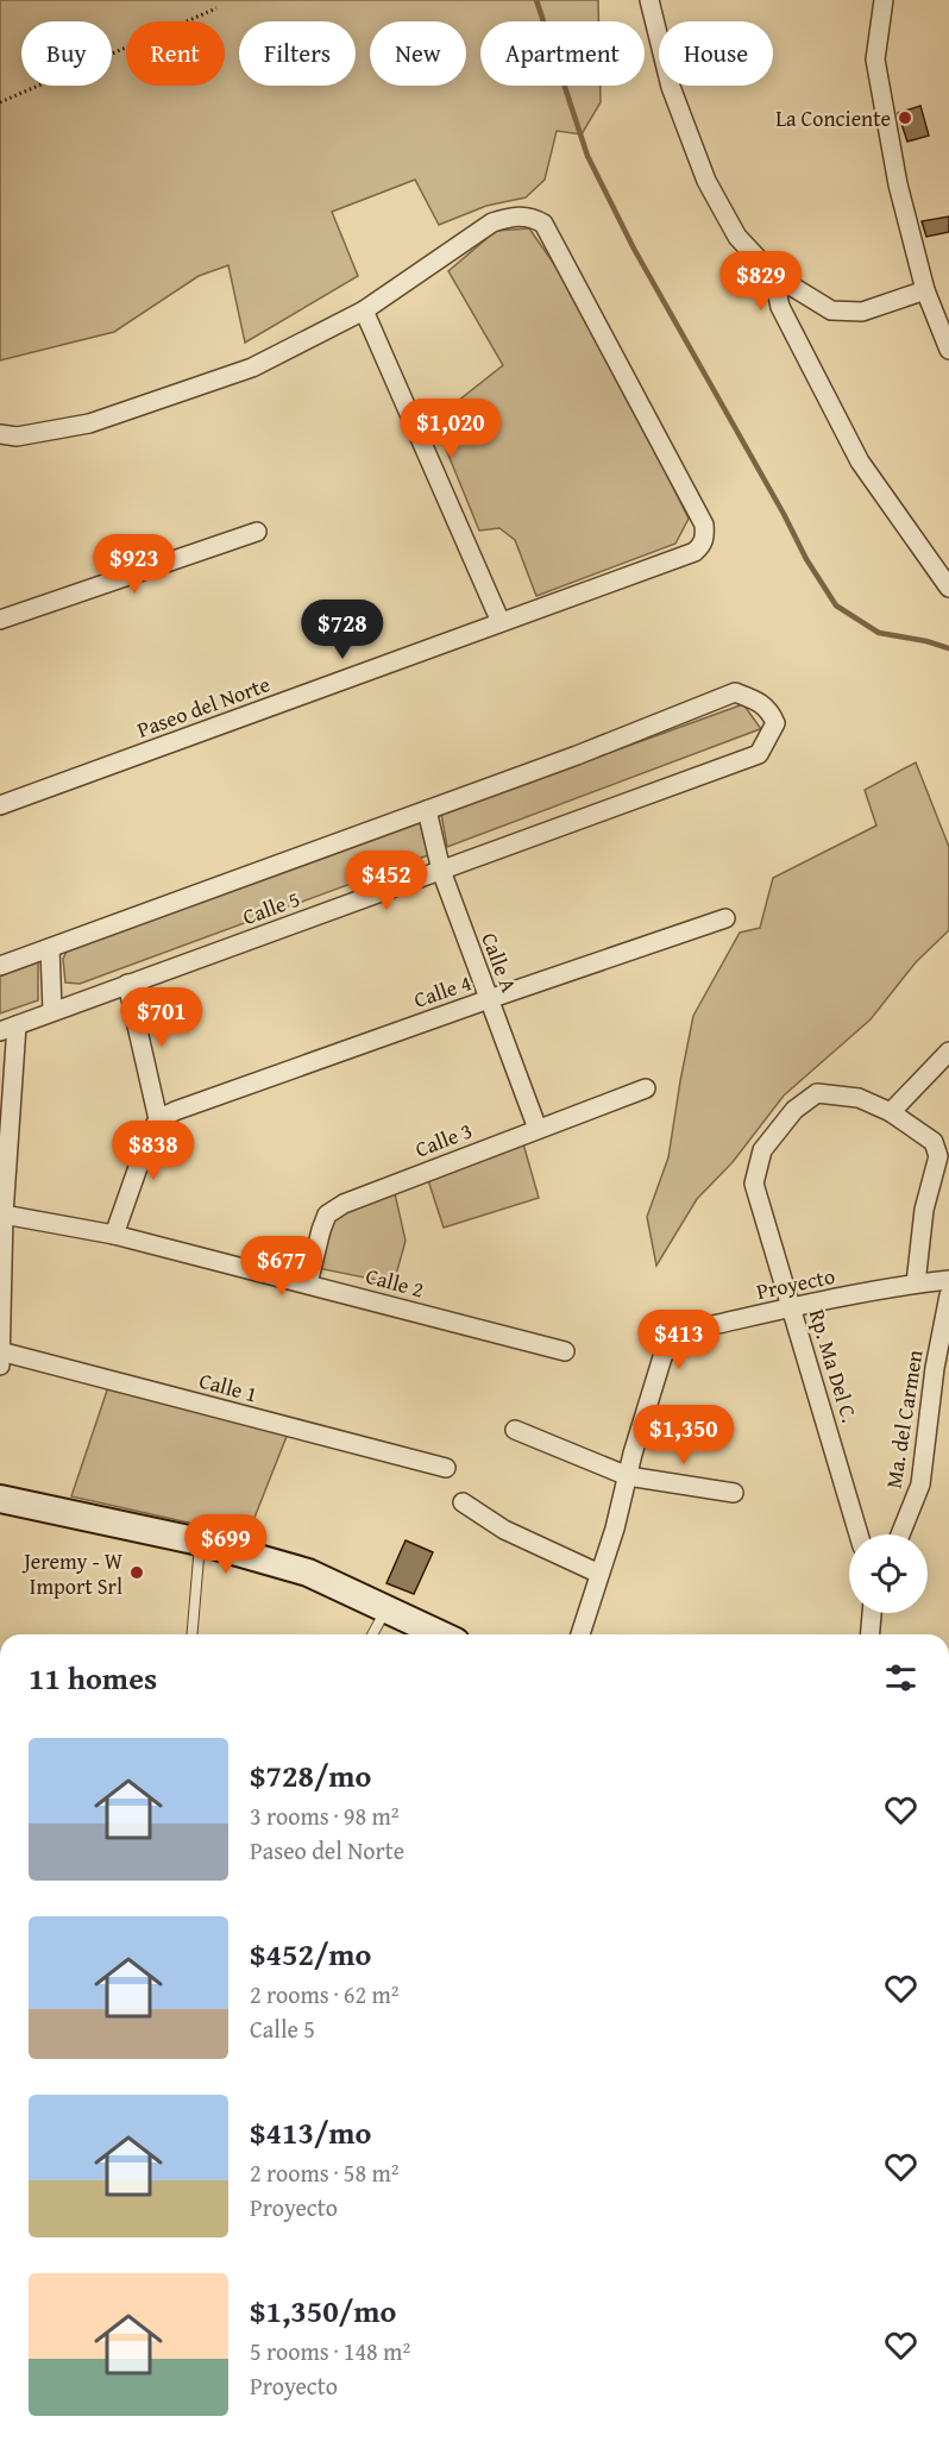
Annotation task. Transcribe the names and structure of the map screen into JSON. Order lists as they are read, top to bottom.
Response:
{
  "streets": {
    "street": [
      "Paseo del Norte",
      "Calle 5",
      "Calle A",
      "Calle 4",
      "Calle 3",
      "Calle 2",
      "Proyecto",
      "Rp. Ma Del C.",
      "Calle 1",
      "Ma. del Carmen"
    ]
  },
  "crossings": [
    ["Calle 5", "Calle A"],
    ["Calle A", "Calle 4"],
    ["Calle A", "Calle 3"],
    ["Calle 3", "Calle 2"],
    ["Proyecto", "Rp. Ma Del C."]
  ],
  "places": ["La Conciente", "Jeremy - W Import Srl"],
  "page": {
    "chip": [
      "Buy",
      "Rent",
      "Filters",
      "New",
      "Apartment",
      "House"
    ],
    "price": [
      "$829",
      "$1,020",
      "$923",
      "$728",
      "$452",
      "$701",
      "$838",
      "$677",
      "$413",
      "$1,350",
      "$699"
    ],
    "heading": "11 homes",
    "list": [
      {
        "name": "$728/mo",
        "note": "3 rooms · 98 m² · Paseo del Norte"
      },
      {
        "name": "$452/mo",
        "note": "2 rooms · 62 m² · Calle 5"
      },
      {
        "name": "$413/mo",
        "note": "2 rooms · 58 m² · Proyecto"
      },
      {
        "name": "$1,350/mo",
        "note": "5 rooms · 148 m² · Proyecto"
      }
    ]
  }
}
